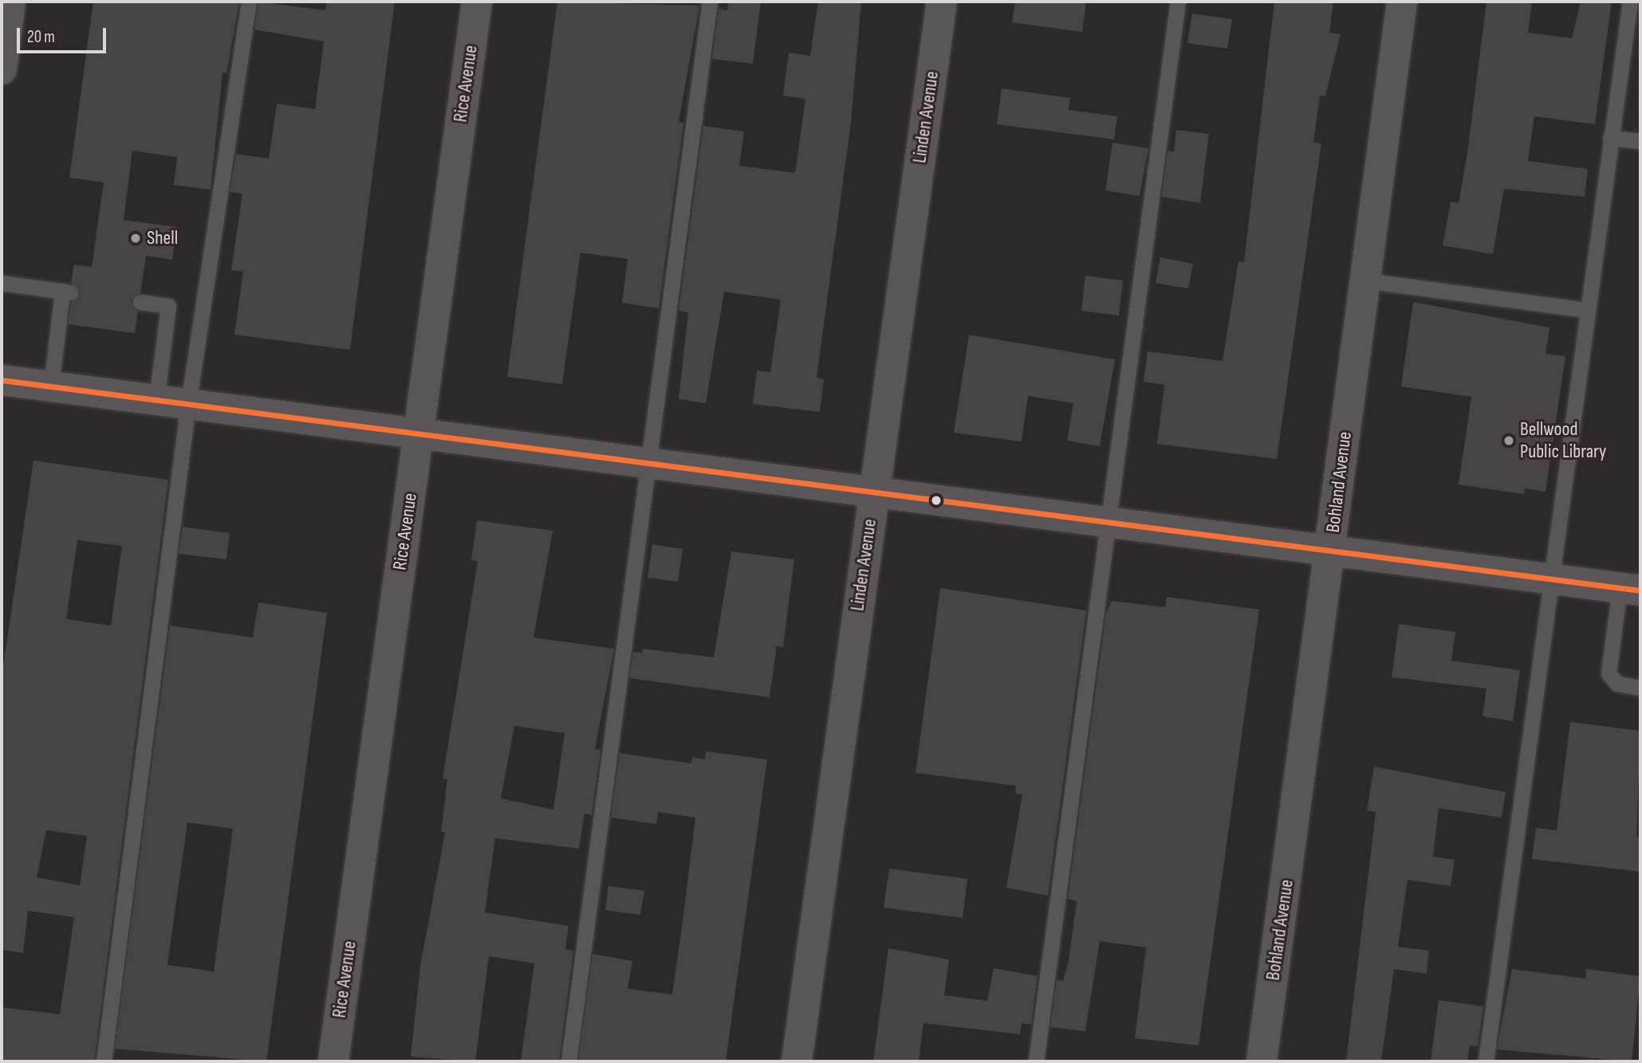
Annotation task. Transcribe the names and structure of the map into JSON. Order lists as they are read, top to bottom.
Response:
{
  "streets": {
    "street": ["Rice Avenue", "Linden Avenue", "Bohland Avenue"]
  },
  "places": ["Shell", "Bellwood Public Library"],
  "scale_bar": "20 m"
}
